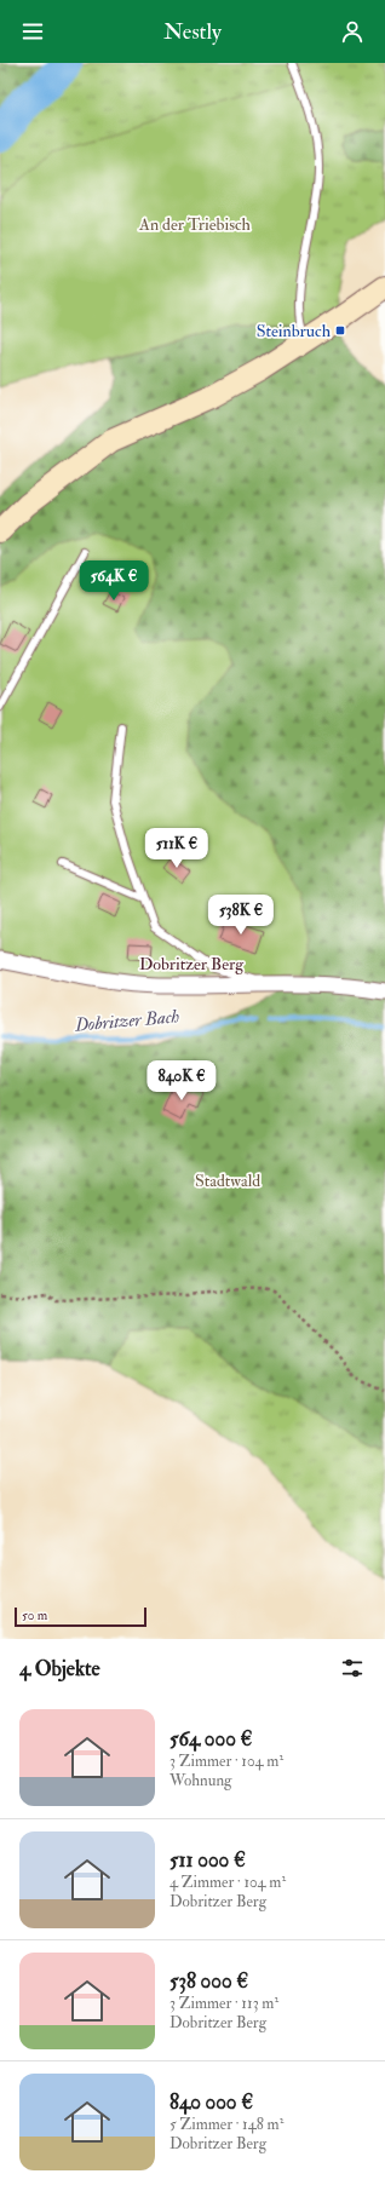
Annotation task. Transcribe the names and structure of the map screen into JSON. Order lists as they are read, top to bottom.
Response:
{
  "streets": {
    "street": ["Dobritzer Berg"]
  },
  "water": ["Dobritzer Bach"],
  "parks": ["An der Triebisch", "Stadtwald"],
  "places": {
    "transit": ["Steinbruch"]
  },
  "scale_bar": "50 m",
  "page": {
    "header": "Nestly",
    "price": [
      "564K €",
      "511K €",
      "538K €",
      "840K €"
    ],
    "scale": "50 m",
    "heading": "4 Objekte",
    "list": [
      {
        "name": "564 000 €",
        "note": "3 Zimmer · 104 m² · Wohnung"
      },
      {
        "name": "511 000 €",
        "note": "4 Zimmer · 104 m² · Dobritzer Berg"
      },
      {
        "name": "538 000 €",
        "note": "3 Zimmer · 113 m² · Dobritzer Berg"
      },
      {
        "name": "840 000 €",
        "note": "5 Zimmer · 148 m² · Dobritzer Berg"
      }
    ]
  }
}
